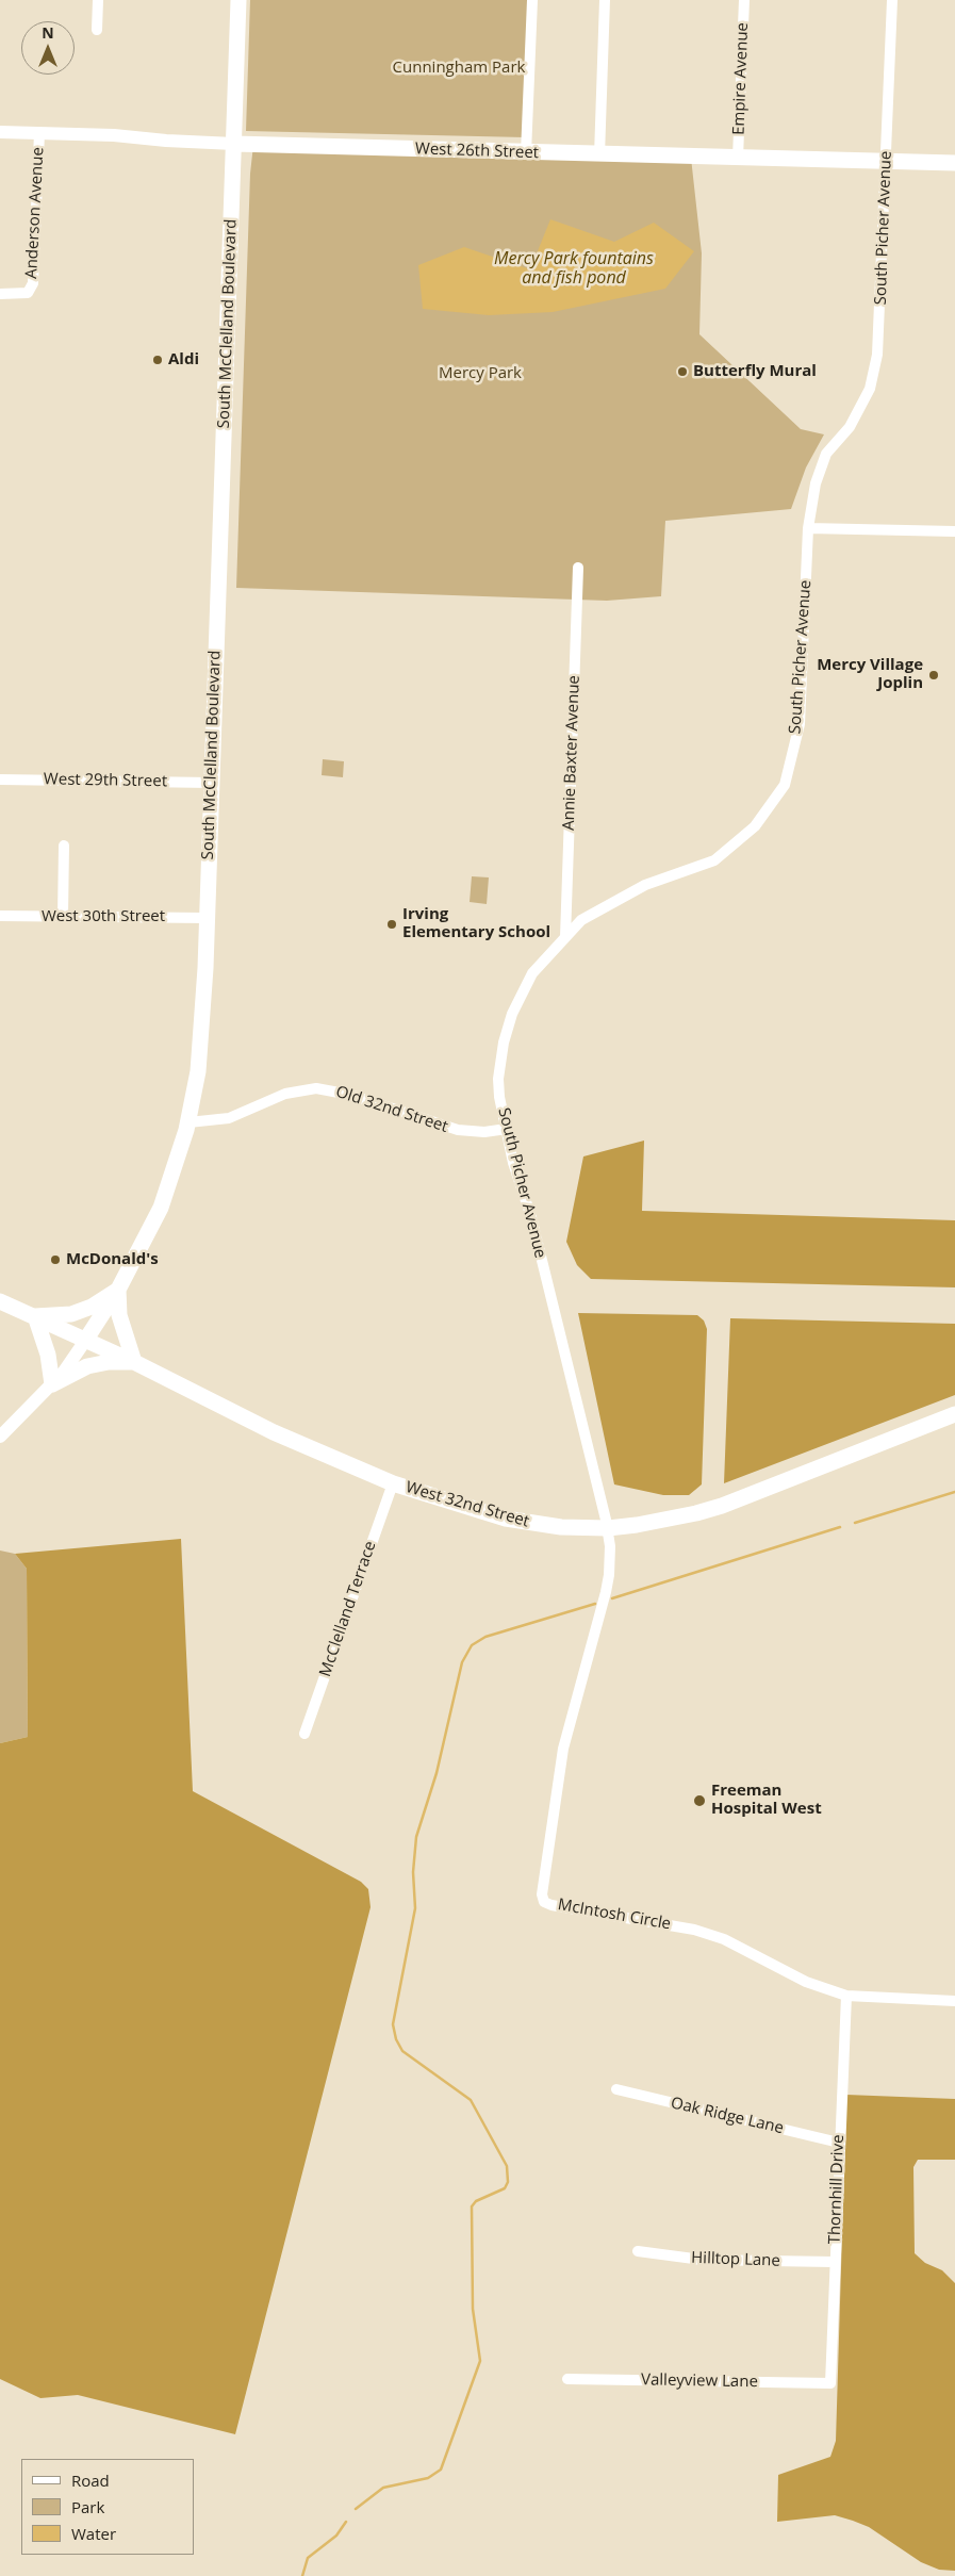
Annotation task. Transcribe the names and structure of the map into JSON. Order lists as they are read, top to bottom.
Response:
{
  "streets": {
    "main road": ["West 26th Street", "South McClelland Boulevard", "West 32nd Street"],
    "street": [
      "Empire Avenue",
      "Anderson Avenue",
      "South Picher Avenue",
      "Annie Baxter Avenue",
      "West 29th Street",
      "West 30th Street",
      "Old 32nd Street",
      "McClelland Terrace",
      "McIntosh Circle",
      "Oak Ridge Lane",
      "Thornhill Drive",
      "Hilltop Lane",
      "Valleyview Lane"
    ]
  },
  "crossings": [
    ["Empire Avenue", "West 26th Street"],
    ["West 26th Street", "Anderson Avenue"],
    ["West 26th Street", "South Picher Avenue"],
    ["West 26th Street", "South McClelland Boulevard"],
    ["South Picher Avenue", "Annie Baxter Avenue"],
    ["South Picher Avenue", "Old 32nd Street"],
    ["South Picher Avenue", "West 32nd Street"],
    ["South Picher Avenue", "McIntosh Circle"],
    ["South McClelland Boulevard", "West 29th Street"],
    ["South McClelland Boulevard", "West 30th Street"],
    ["South McClelland Boulevard", "Old 32nd Street"],
    ["South McClelland Boulevard", "West 32nd Street"],
    ["West 32nd Street", "McClelland Terrace"],
    ["West 32nd Street", "McIntosh Circle"],
    ["McIntosh Circle", "Thornhill Drive"],
    ["Oak Ridge Lane", "Thornhill Drive"],
    ["Thornhill Drive", "Hilltop Lane"],
    ["Thornhill Drive", "Valleyview Lane"]
  ],
  "water": ["Mercy Park fountains and fish pond"],
  "parks": ["Cunningham Park", "Mercy Park"],
  "places": [
    "Aldi",
    "Butterfly Mural",
    "Mercy Village Joplin",
    "Irving Elementary School",
    "McDonald's",
    "Freeman Hospital West"
  ],
  "legend": ["Road", "Park", "Water"],
  "north": "top"
}
